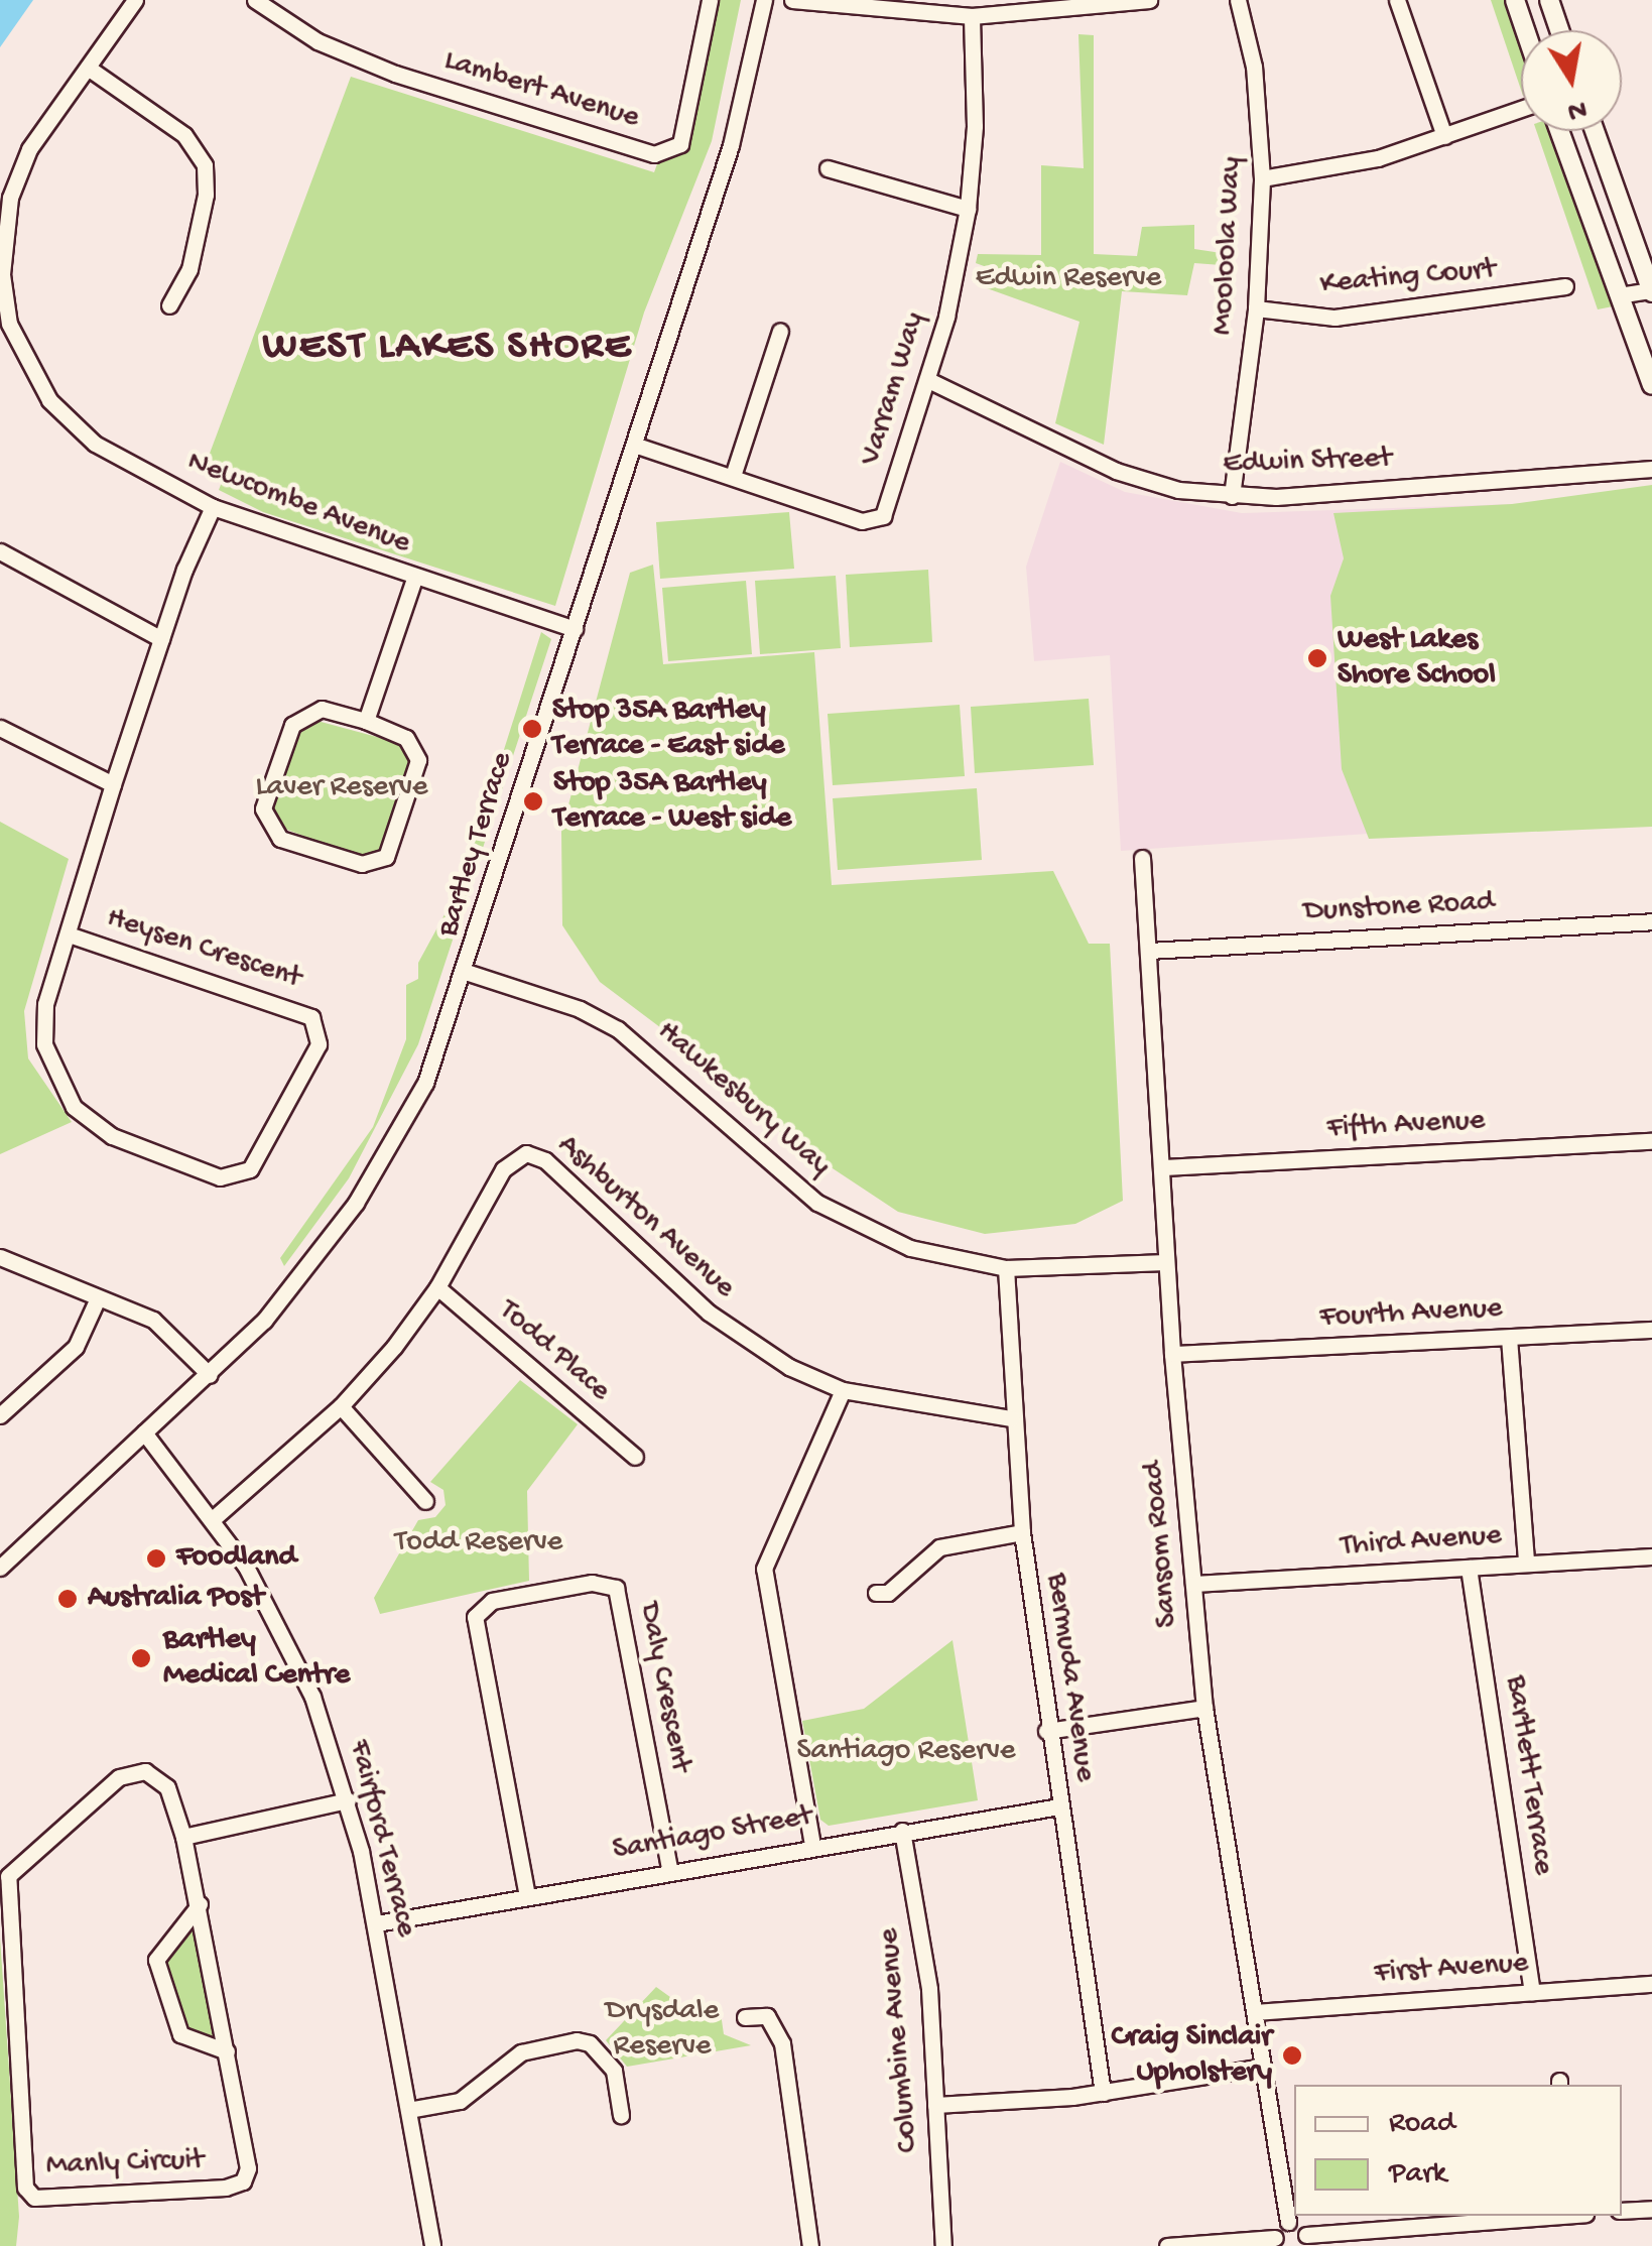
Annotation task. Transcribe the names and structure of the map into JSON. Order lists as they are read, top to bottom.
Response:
{
  "streets": {
    "street": [
      "Lambert Avenue",
      "Mooloola Way",
      "Keating Court",
      "Varram Way",
      "Edwin Street",
      "Newcombe Avenue",
      "Bartley Terrace",
      "Dunstone Road",
      "Heysen Crescent",
      "Hawkesbury Way",
      "Fifth Avenue",
      "Ashburton Avenue",
      "Fourth Avenue",
      "Todd Place",
      "Third Avenue",
      "Sansom Road",
      "Bermuda Avenue",
      "Daly Crescent",
      "Bartlett Terrace",
      "Santiago Street",
      "Fairford Terrace",
      "First Avenue",
      "Columbine Avenue",
      "Manly Circuit"
    ]
  },
  "crossings": [
    ["Mooloola Way", "Keating Court"],
    ["Mooloola Way", "Edwin Street"],
    ["Varram Way", "Edwin Street"],
    ["Varram Way", "Bartley Terrace"],
    ["Newcombe Avenue", "Bartley Terrace"],
    ["Newcombe Avenue", "Heysen Crescent"],
    ["Bartley Terrace", "Hawkesbury Way"],
    ["Bartley Terrace", "Fairford Terrace"],
    ["Dunstone Road", "Sansom Road"],
    ["Hawkesbury Way", "Sansom Road"],
    ["Hawkesbury Way", "Bermuda Avenue"],
    ["Fifth Avenue", "Sansom Road"],
    ["Ashburton Avenue", "Todd Place"],
    ["Ashburton Avenue", "Bermuda Avenue"],
    ["Ashburton Avenue", "Fairford Terrace"],
    ["Fourth Avenue", "Sansom Road"],
    ["Third Avenue", "Sansom Road"],
    ["Third Avenue", "Bartlett Terrace"],
    ["Sansom Road", "First Avenue"],
    ["Bermuda Avenue", "Santiago Street"],
    ["Daly Crescent", "Santiago Street"],
    ["Bartlett Terrace", "First Avenue"],
    ["Santiago Street", "Fairford Terrace"],
    ["Santiago Street", "Columbine Avenue"]
  ],
  "districts": ["WEST LAKES SHORE"],
  "parks": [
    "Edwin Reserve",
    "Laver Reserve",
    "Todd Reserve",
    "Santiago Reserve",
    "Drysdale Reserve"
  ],
  "places": [
    "West Lakes Shore School",
    "Stop 35A Bartley Terrace - East side",
    "Stop 35A Bartley Terrace - West side",
    "Foodland",
    "Australia Post",
    "Bartley Medical Centre",
    "Craig Sinclair Upholstery"
  ],
  "legend": ["Road", "Park"],
  "north": "bottom"
}
